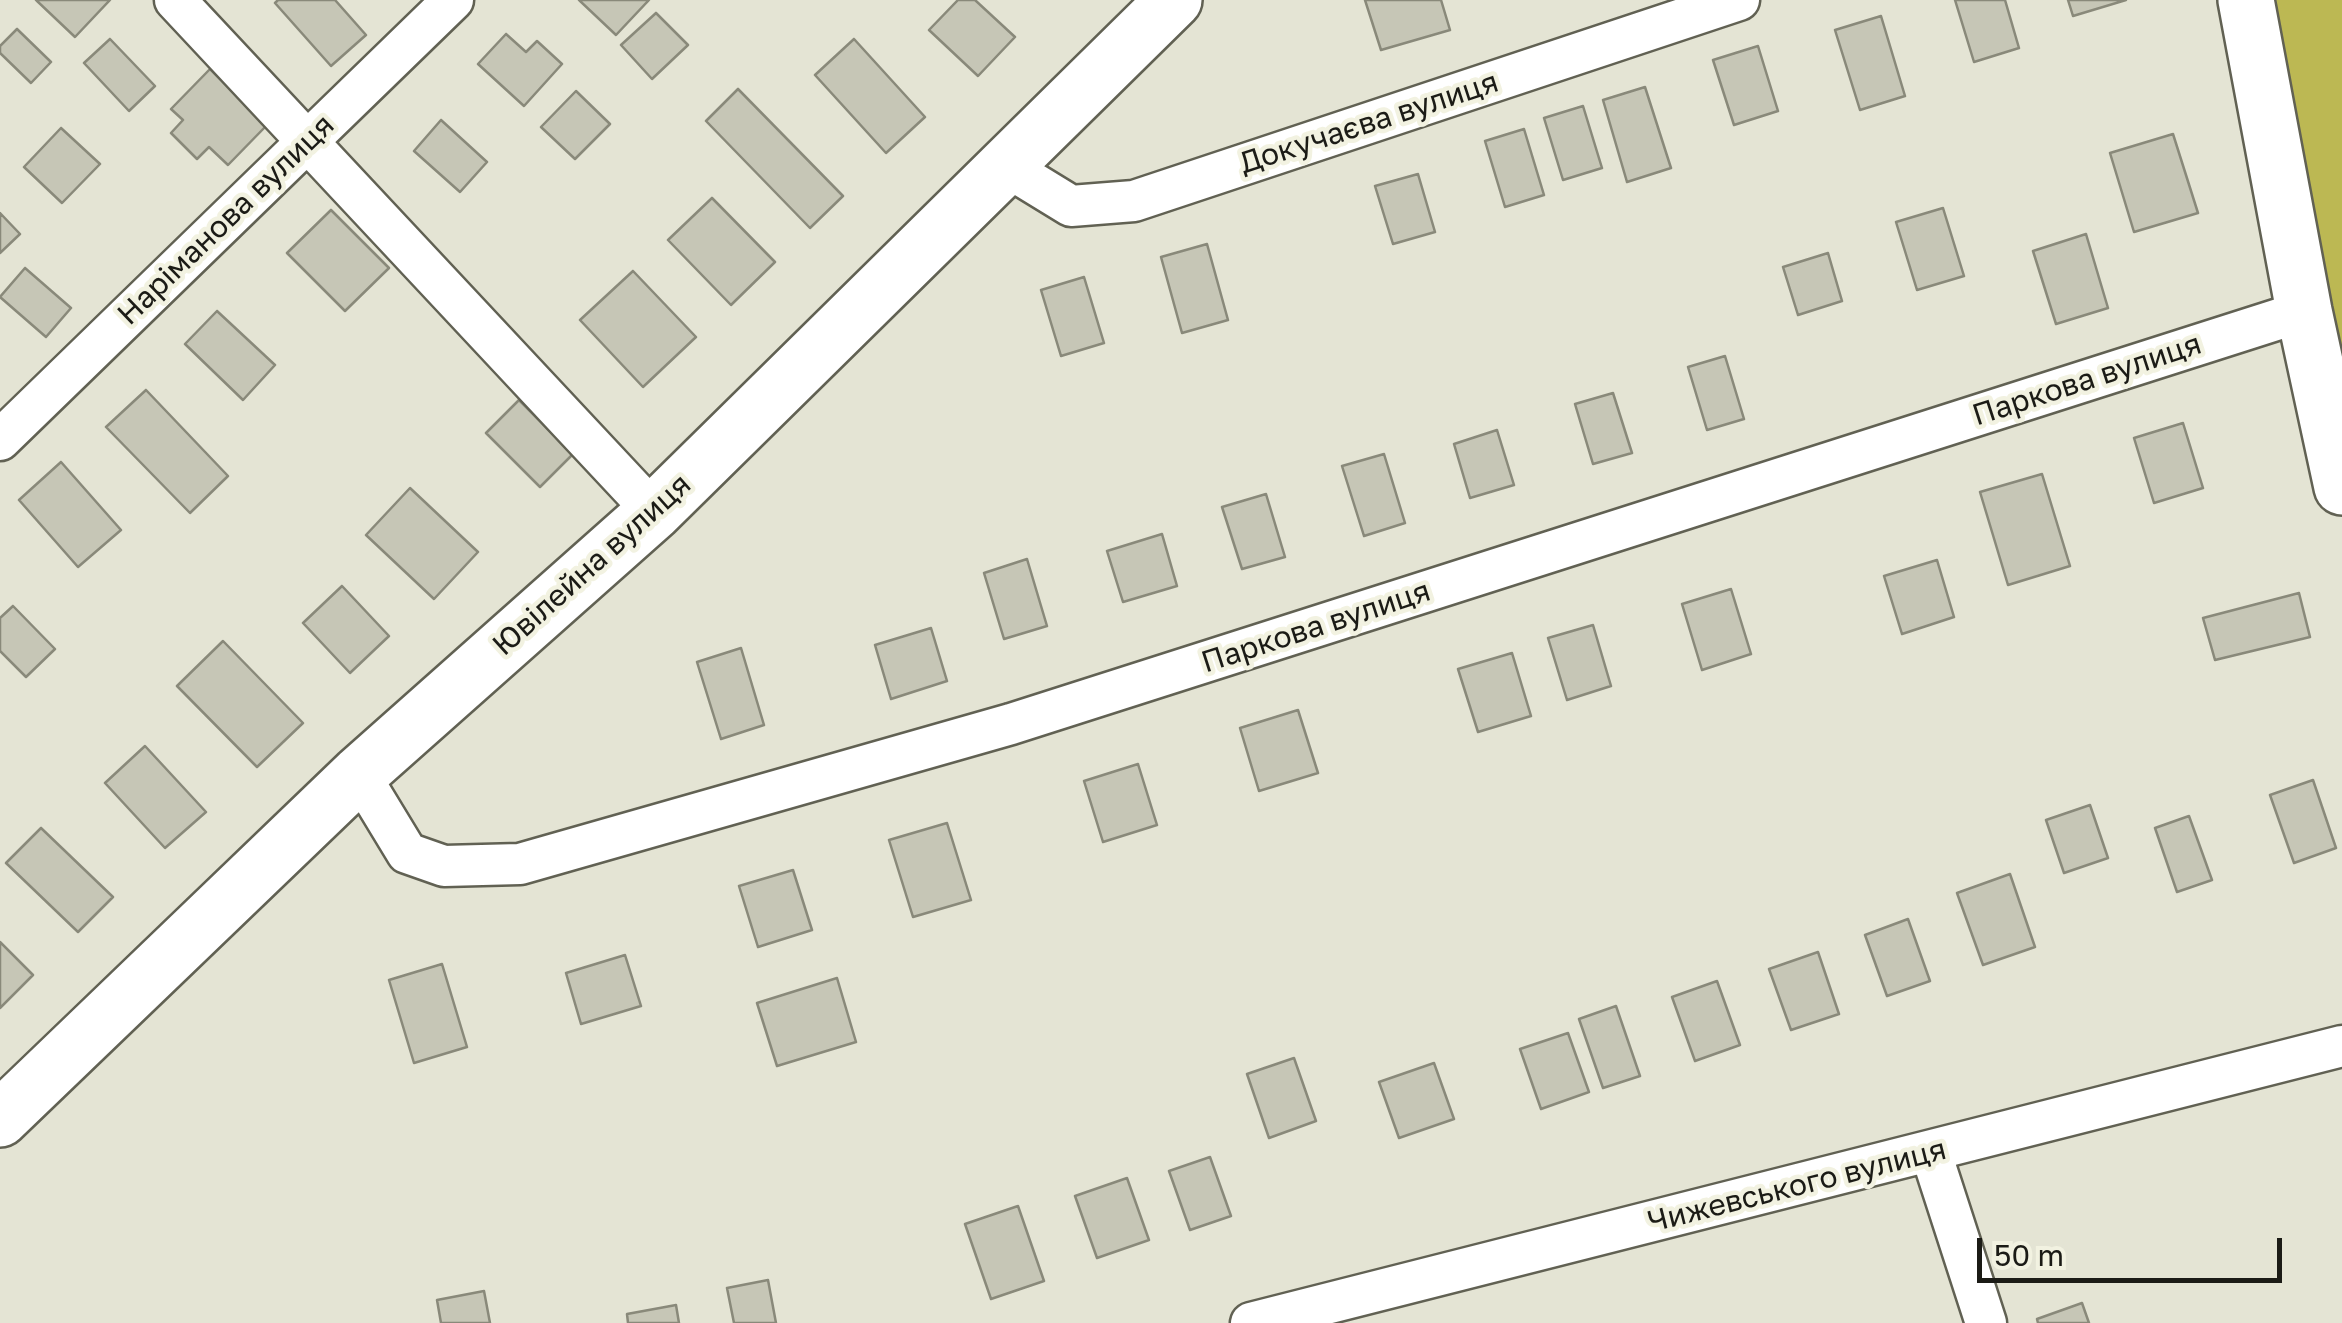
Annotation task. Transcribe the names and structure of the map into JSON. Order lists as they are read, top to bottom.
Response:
{
  "streets": {
    "street": [
      "Докучаєва вулиця",
      "Наріманова вулиця",
      "Паркова вулиця",
      "Ювілейна вулиця",
      "Чижевського вулиця"
    ]
  },
  "crossings": [
    ["Докучаєва вулиця", "Ювілейна вулиця"],
    ["Паркова вулиця", "Ювілейна вулиця"]
  ],
  "scale_bar": "50 m"
}
